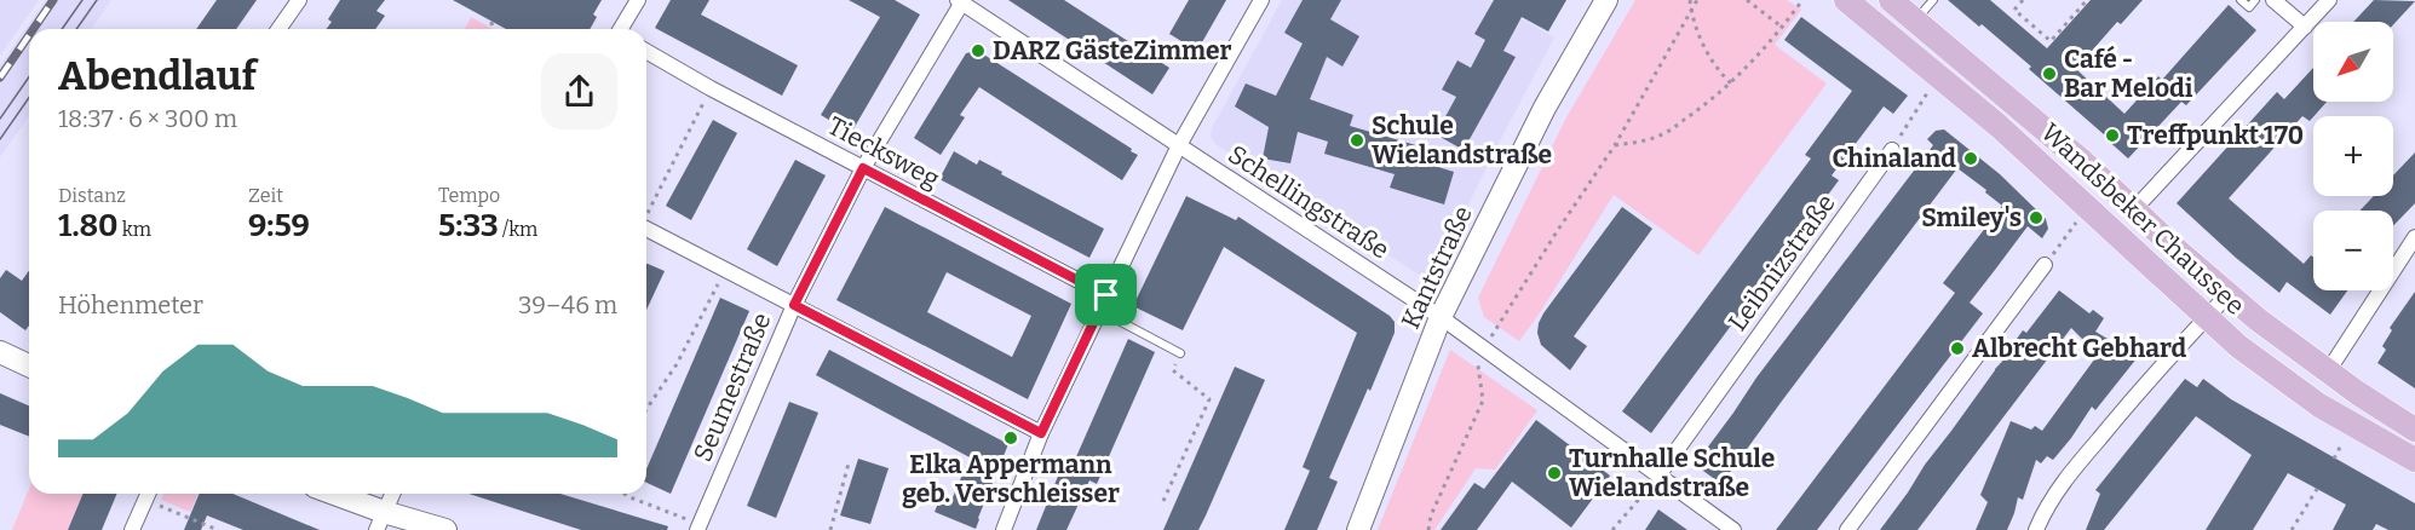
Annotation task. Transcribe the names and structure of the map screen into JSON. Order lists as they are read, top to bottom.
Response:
{
  "streets": {
    "main road": ["Wandsbeker Chaussee"],
    "street": [
      "Tiecksweg",
      "Schellingstraße",
      "Leibnizstraße",
      "Kantstraße",
      "Seumestraße"
    ]
  },
  "crossings": [
    ["Tiecksweg", "Seumestraße"],
    ["Schellingstraße", "Leibnizstraße"],
    ["Schellingstraße", "Kantstraße"],
    ["Schellingstraße", "Seumestraße"]
  ],
  "places": [
    "DARZ GästeZimmer",
    "Café - Bar Melodi",
    "Treffpunkt 170",
    "Schule Wielandstraße",
    "Chinaland",
    "Smiley's",
    "Albrecht Gebhard",
    "Elka Appermann geb. Verschleisser",
    "Turnhalle Schule Wielandstraße"
  ],
  "north": "bottom left",
  "page": {
    "map_buttons": ["+", "−"],
    "heading": ["Abendlauf", "18:37 · 6 × 300 m"],
    "stats": [
      ["Distanz", "1.80 km"],
      ["Zeit", "9:59"],
      ["Tempo", "5:33 /km"]
    ],
    "chart": ["Höhenmeter", "39–46 m"]
  }
}
